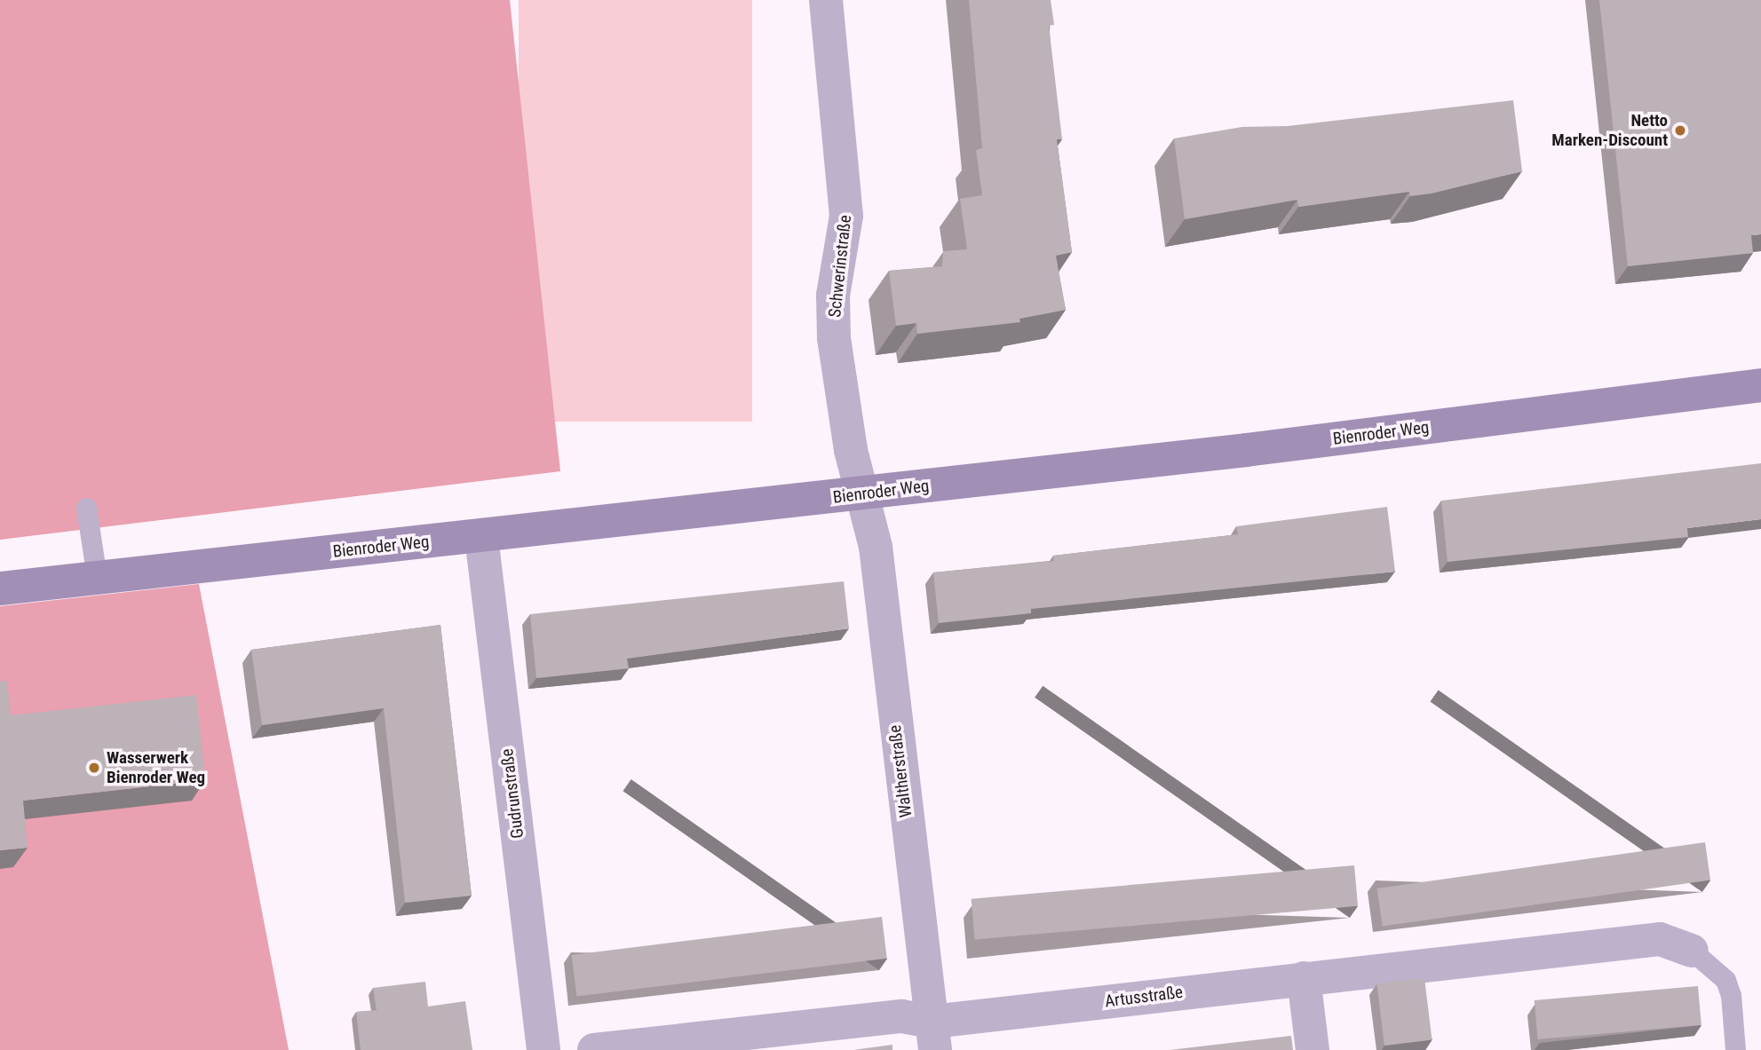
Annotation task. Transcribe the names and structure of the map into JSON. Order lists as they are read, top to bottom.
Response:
{
  "streets": {
    "main road": ["Bienroder Weg"],
    "street": [
      "Schwerinstraße",
      "Waltherstraße",
      "Gudrunstraße",
      "Artusstraße"
    ]
  },
  "crossings": [
    ["Schwerinstraße", "Bienroder Weg"],
    ["Schwerinstraße", "Waltherstraße"],
    ["Bienroder Weg", "Waltherstraße"],
    ["Bienroder Weg", "Gudrunstraße"],
    ["Waltherstraße", "Artusstraße"]
  ],
  "places": ["Netto Marken-Discount", "Wasserwerk Bienroder Weg"]
}
